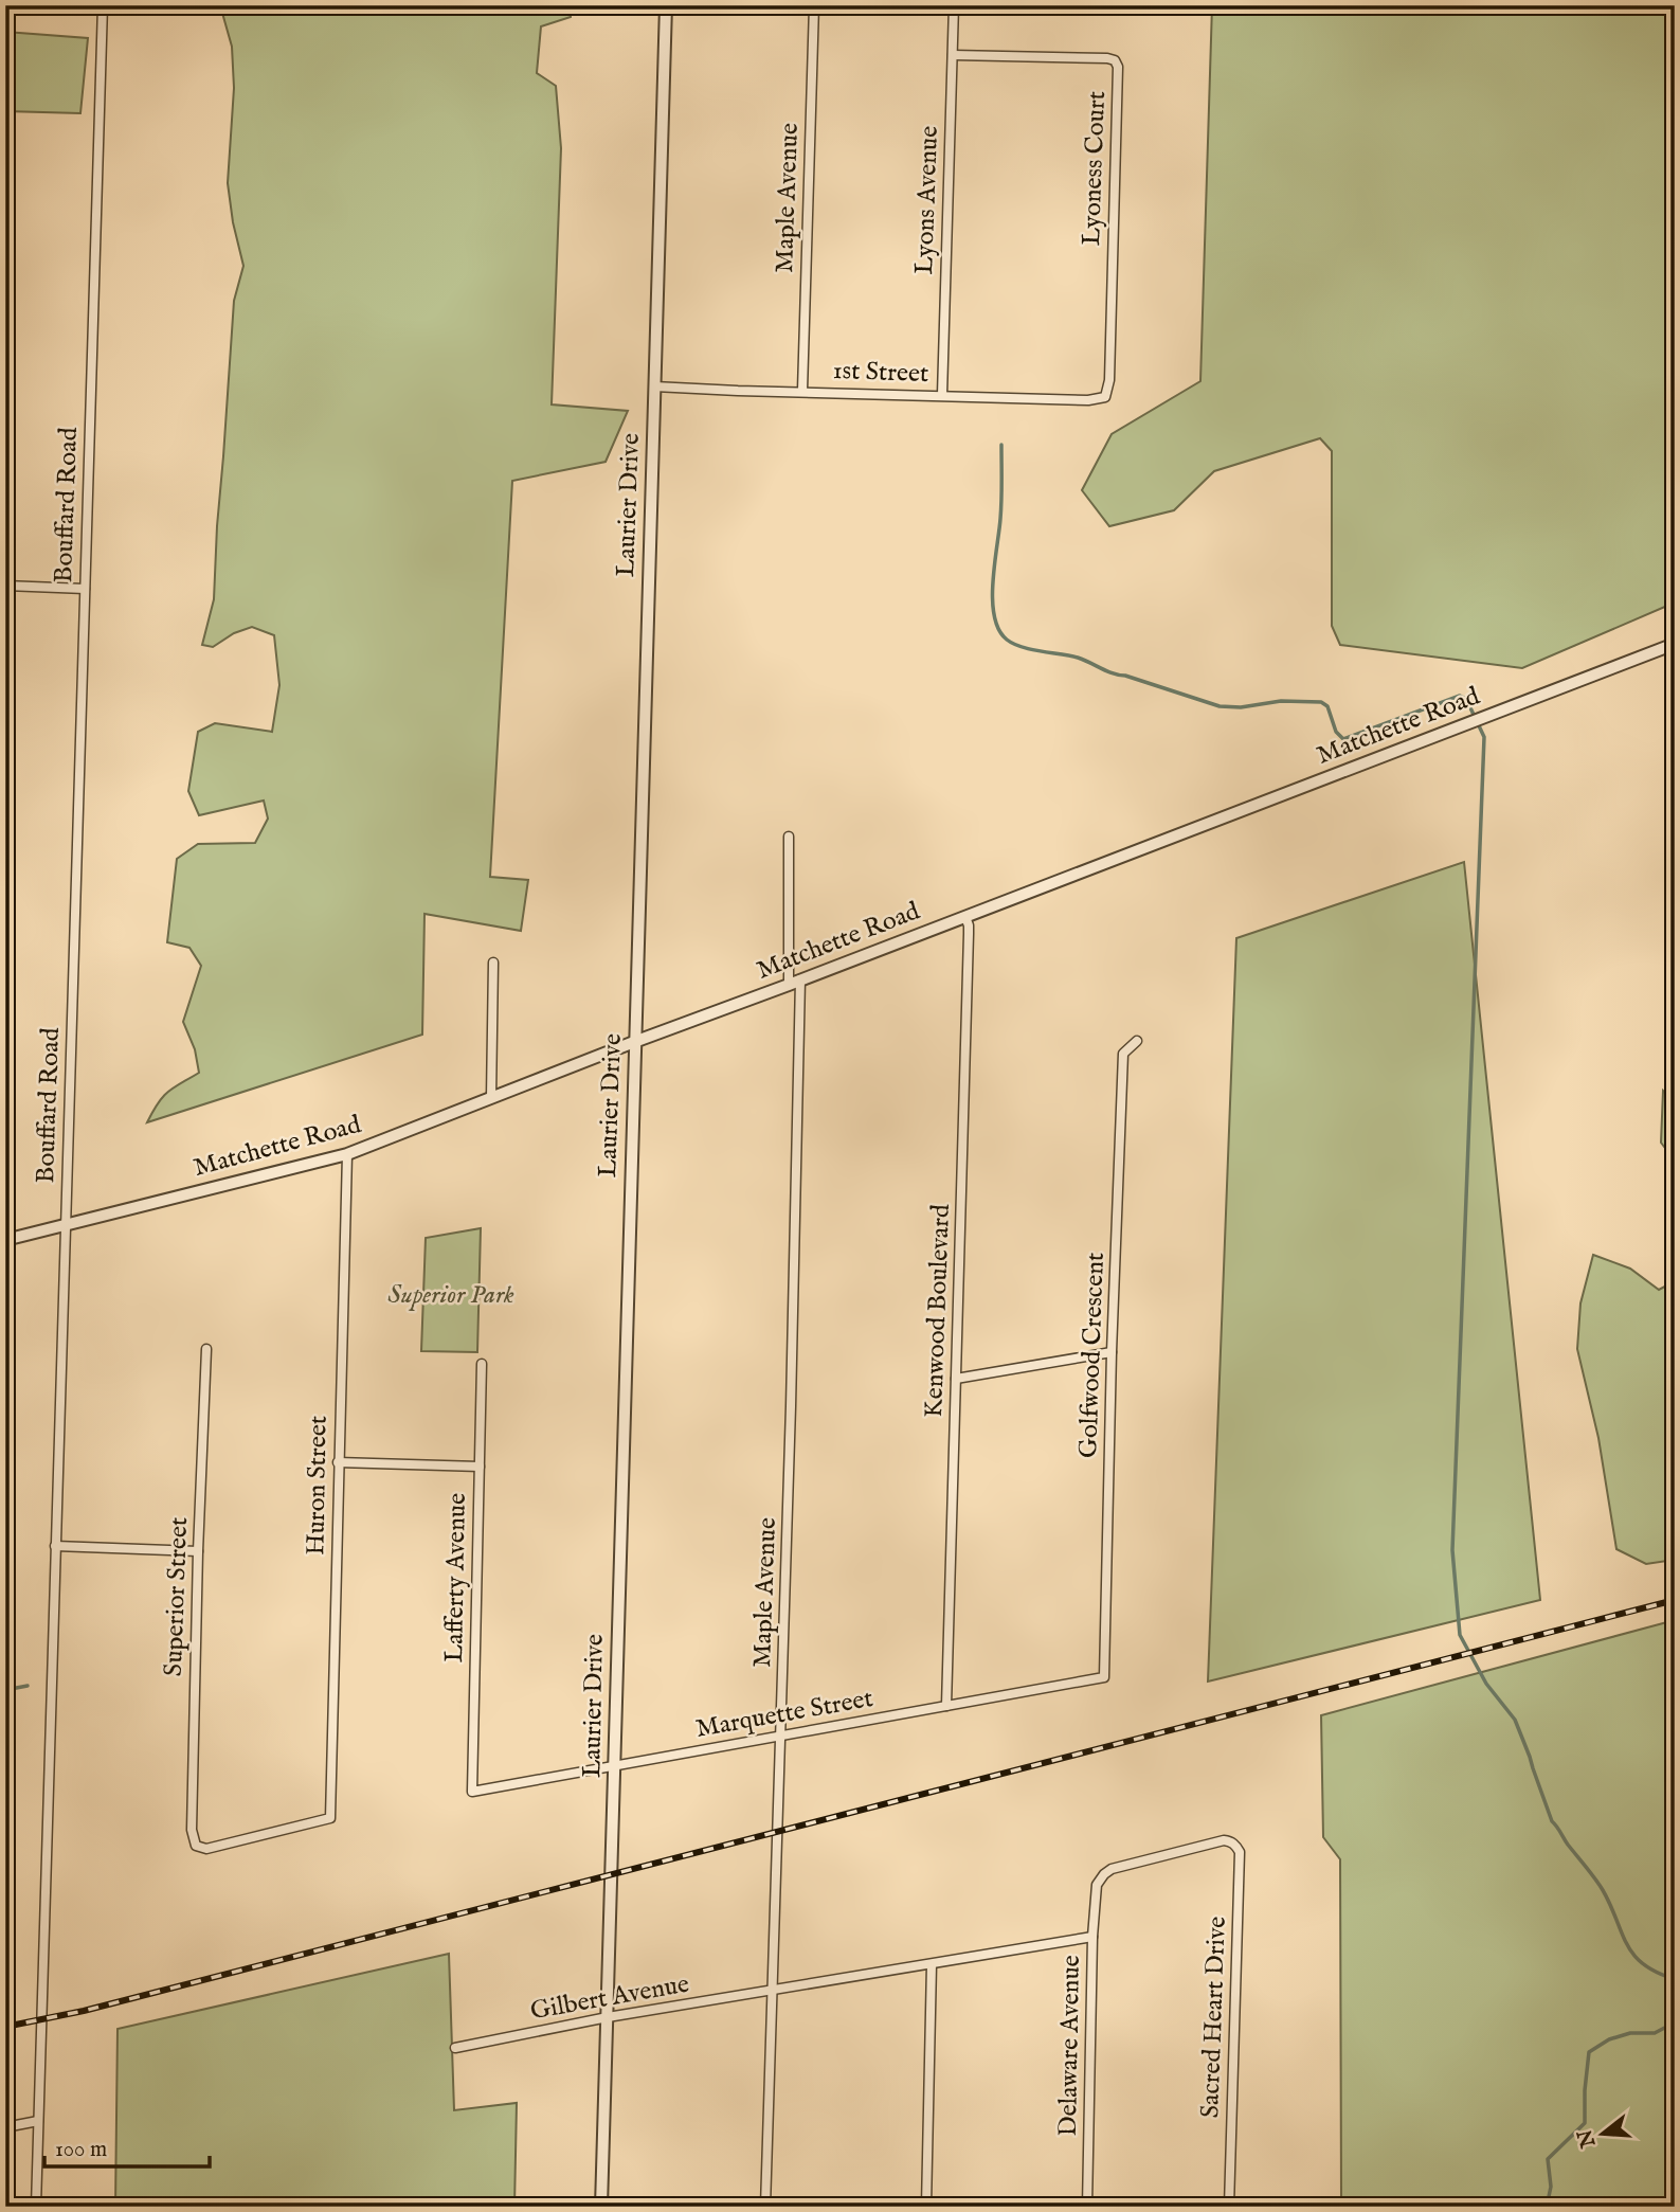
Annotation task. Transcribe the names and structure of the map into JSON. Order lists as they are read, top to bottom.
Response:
{
  "streets": {
    "street": [
      "Lyoness Court",
      "Maple Avenue",
      "Lyons Avenue",
      "1st Street",
      "Bouffard Road",
      "Laurier Drive",
      "Matchette Road",
      "Kenwood Boulevard",
      "Golfwood Crescent",
      "Huron Street",
      "Lafferty Avenue",
      "Superior Street",
      "Marquette Street",
      "Gilbert Avenue",
      "Sacred Heart Drive",
      "Delaware Avenue"
    ]
  },
  "crossings": [
    ["Lyoness Court", "Lyons Avenue"],
    ["Lyoness Court", "1st Street"],
    ["Maple Avenue", "1st Street"],
    ["Maple Avenue", "Matchette Road"],
    ["Maple Avenue", "Marquette Street"],
    ["Maple Avenue", "Gilbert Avenue"],
    ["Lyons Avenue", "1st Street"],
    ["1st Street", "Laurier Drive"],
    ["Bouffard Road", "Matchette Road"],
    ["Laurier Drive", "Matchette Road"],
    ["Laurier Drive", "Marquette Street"],
    ["Laurier Drive", "Gilbert Avenue"],
    ["Matchette Road", "Kenwood Boulevard"],
    ["Matchette Road", "Huron Street"],
    ["Kenwood Boulevard", "Marquette Street"],
    ["Golfwood Crescent", "Marquette Street"],
    ["Huron Street", "Superior Street"],
    ["Lafferty Avenue", "Marquette Street"],
    ["Gilbert Avenue", "Delaware Avenue"],
    ["Sacred Heart Drive", "Delaware Avenue"]
  ],
  "parks": ["Superior Park"],
  "scale_bar": "100 m",
  "north": "left"
}
